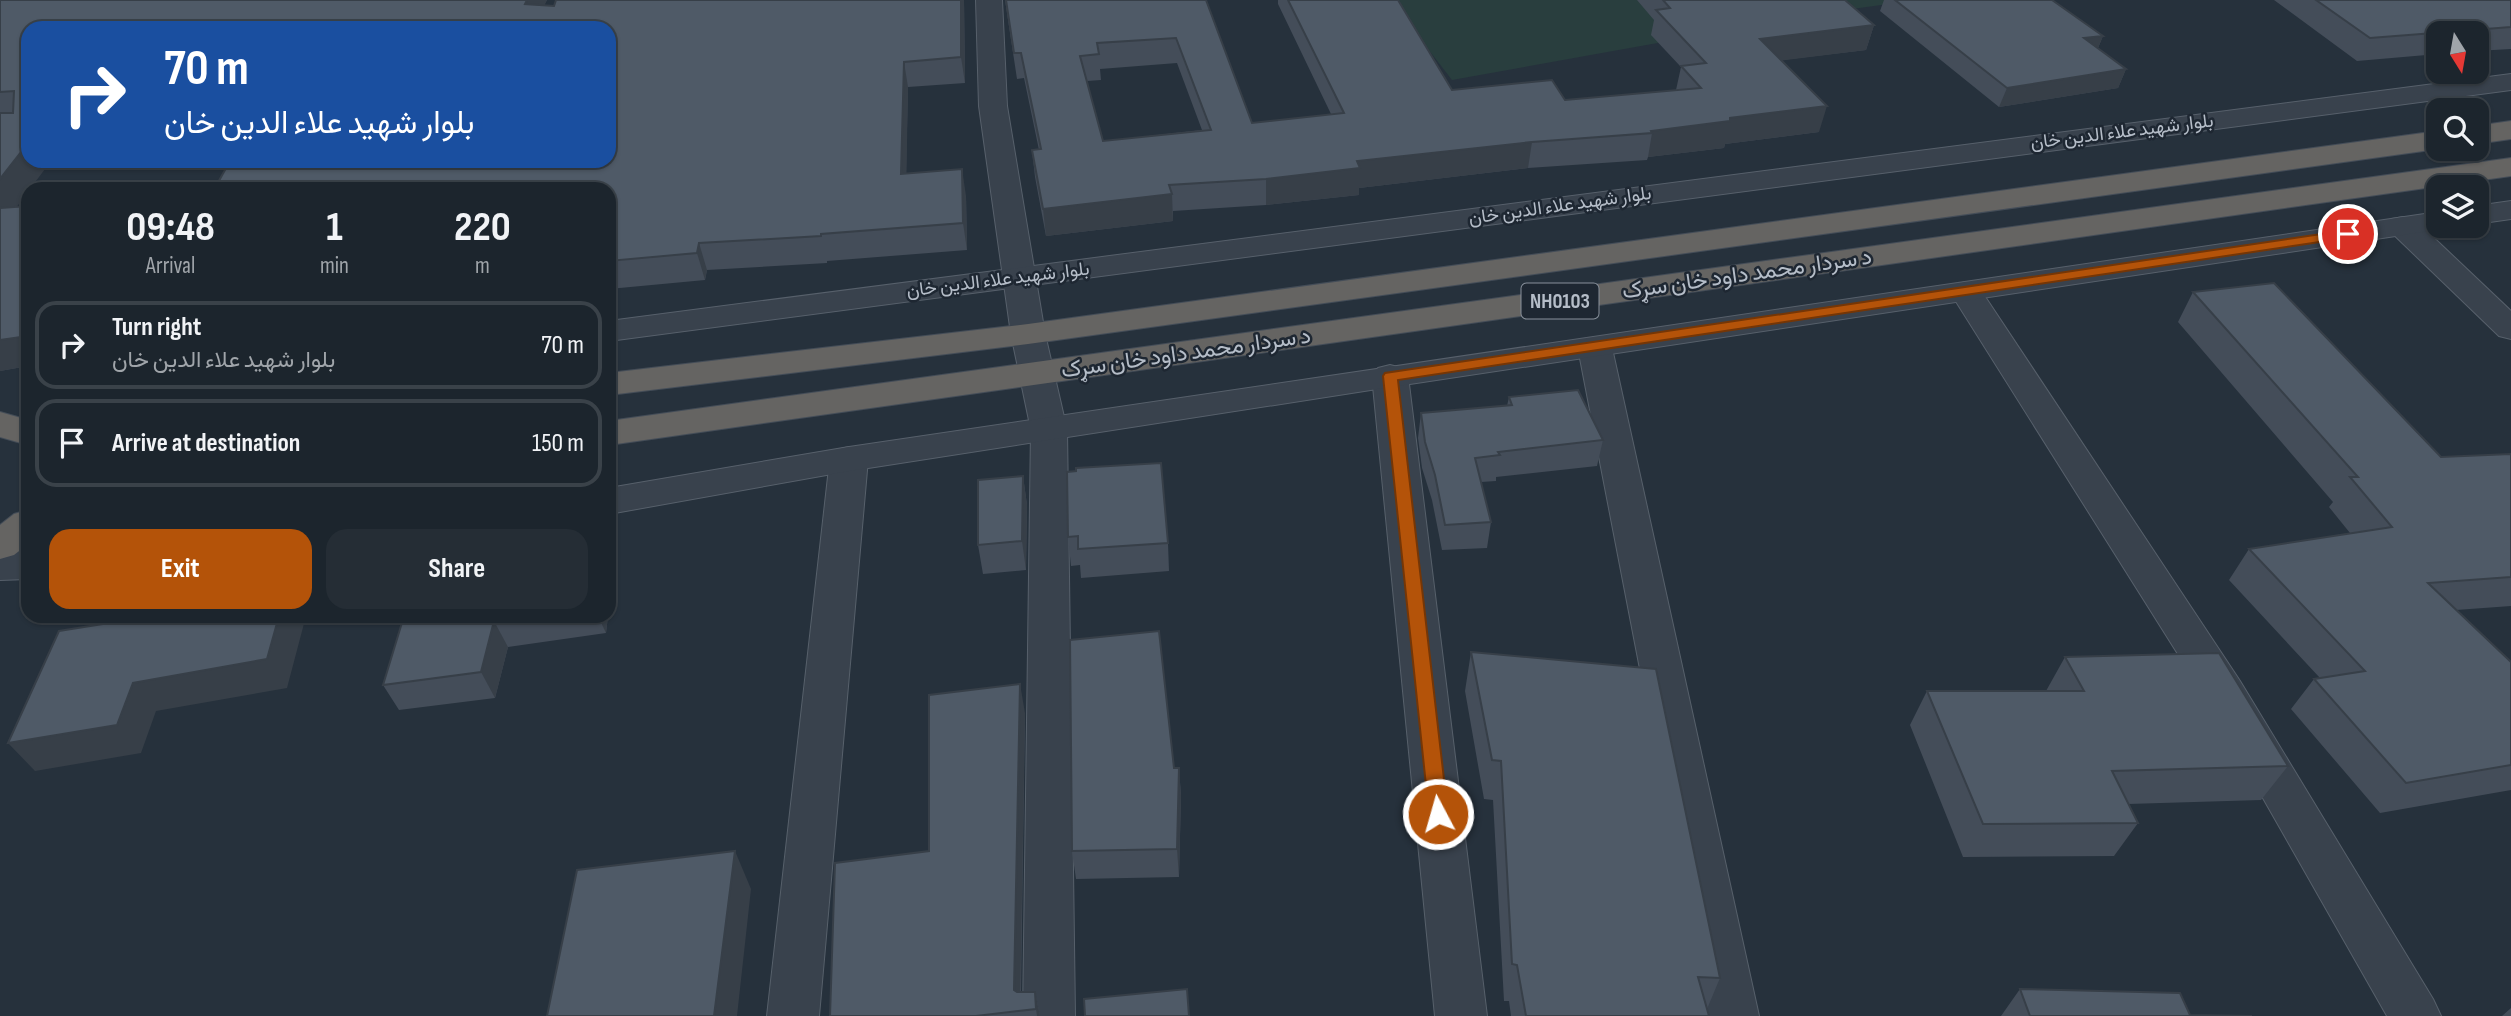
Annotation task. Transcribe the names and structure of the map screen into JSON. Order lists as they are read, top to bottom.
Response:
{
  "streets": {
    "highway": ["د سردار محمد داود خان سړک", "NH0103"],
    "street": ["بلوار شهید علاء الدین خان"]
  },
  "north": "bottom",
  "page": {
    "turn": ["70 m", "بلوار شهید علاء الدین خان"],
    "eta": [
      "09:48",
      "Arrival",
      "1",
      "min",
      "220",
      "m"
    ],
    "list": [
      {
        "name": "Turn right",
        "note": "بلوار شهید علاء الدین خان",
        "value": "70 m"
      },
      {
        "name": "Arrive at destination",
        "value": "150 m"
      }
    ],
    "buttons": ["Exit", "Share"]
  }
}
